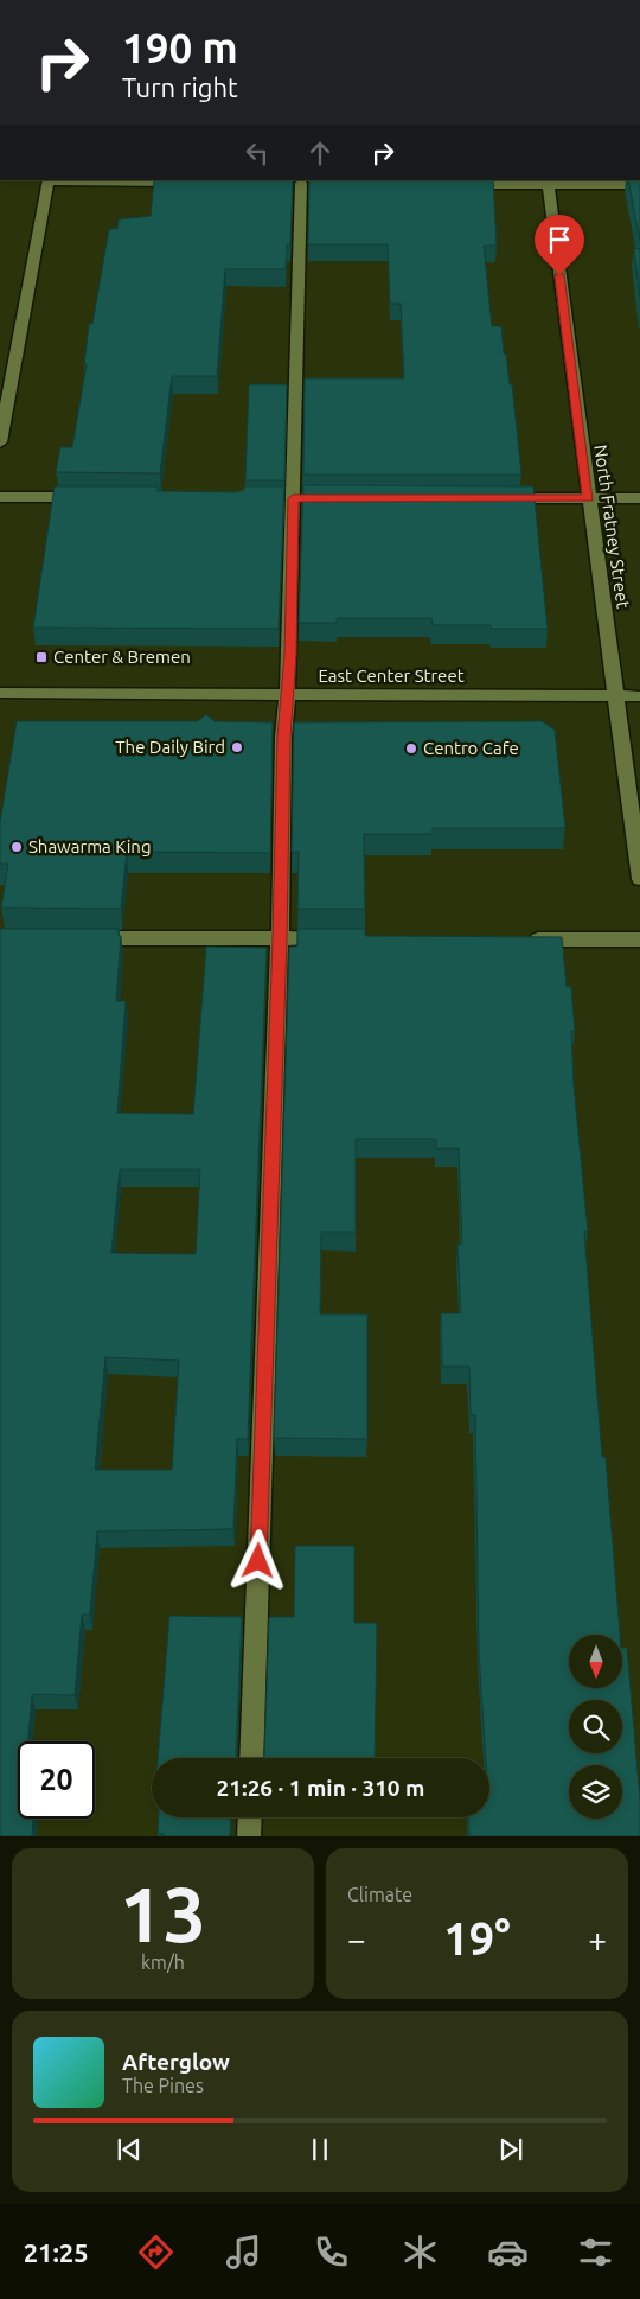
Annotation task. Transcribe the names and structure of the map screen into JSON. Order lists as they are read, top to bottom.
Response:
{
  "streets": {
    "street": ["North Fratney Street", "East Center Street"]
  },
  "crossings": [
    ["North Fratney Street", "East Center Street"]
  ],
  "places": {
    "transit": ["Center & Bremen"],
    "other": ["The Daily Bird", "Centro Cafe", "Shawarma King"]
  },
  "north": "bottom",
  "page": {
    "turn": ["190 m", "Turn right"],
    "limit": "20",
    "trip": "21:26 · 1 min · 310 m",
    "tile": [
      ["13", "km/h"],
      "Climate"
    ],
    "heat": ["−", "19°", "+"],
    "song": ["Afterglow", "The Pines"],
    "tabs": "21:25"
  }
}
